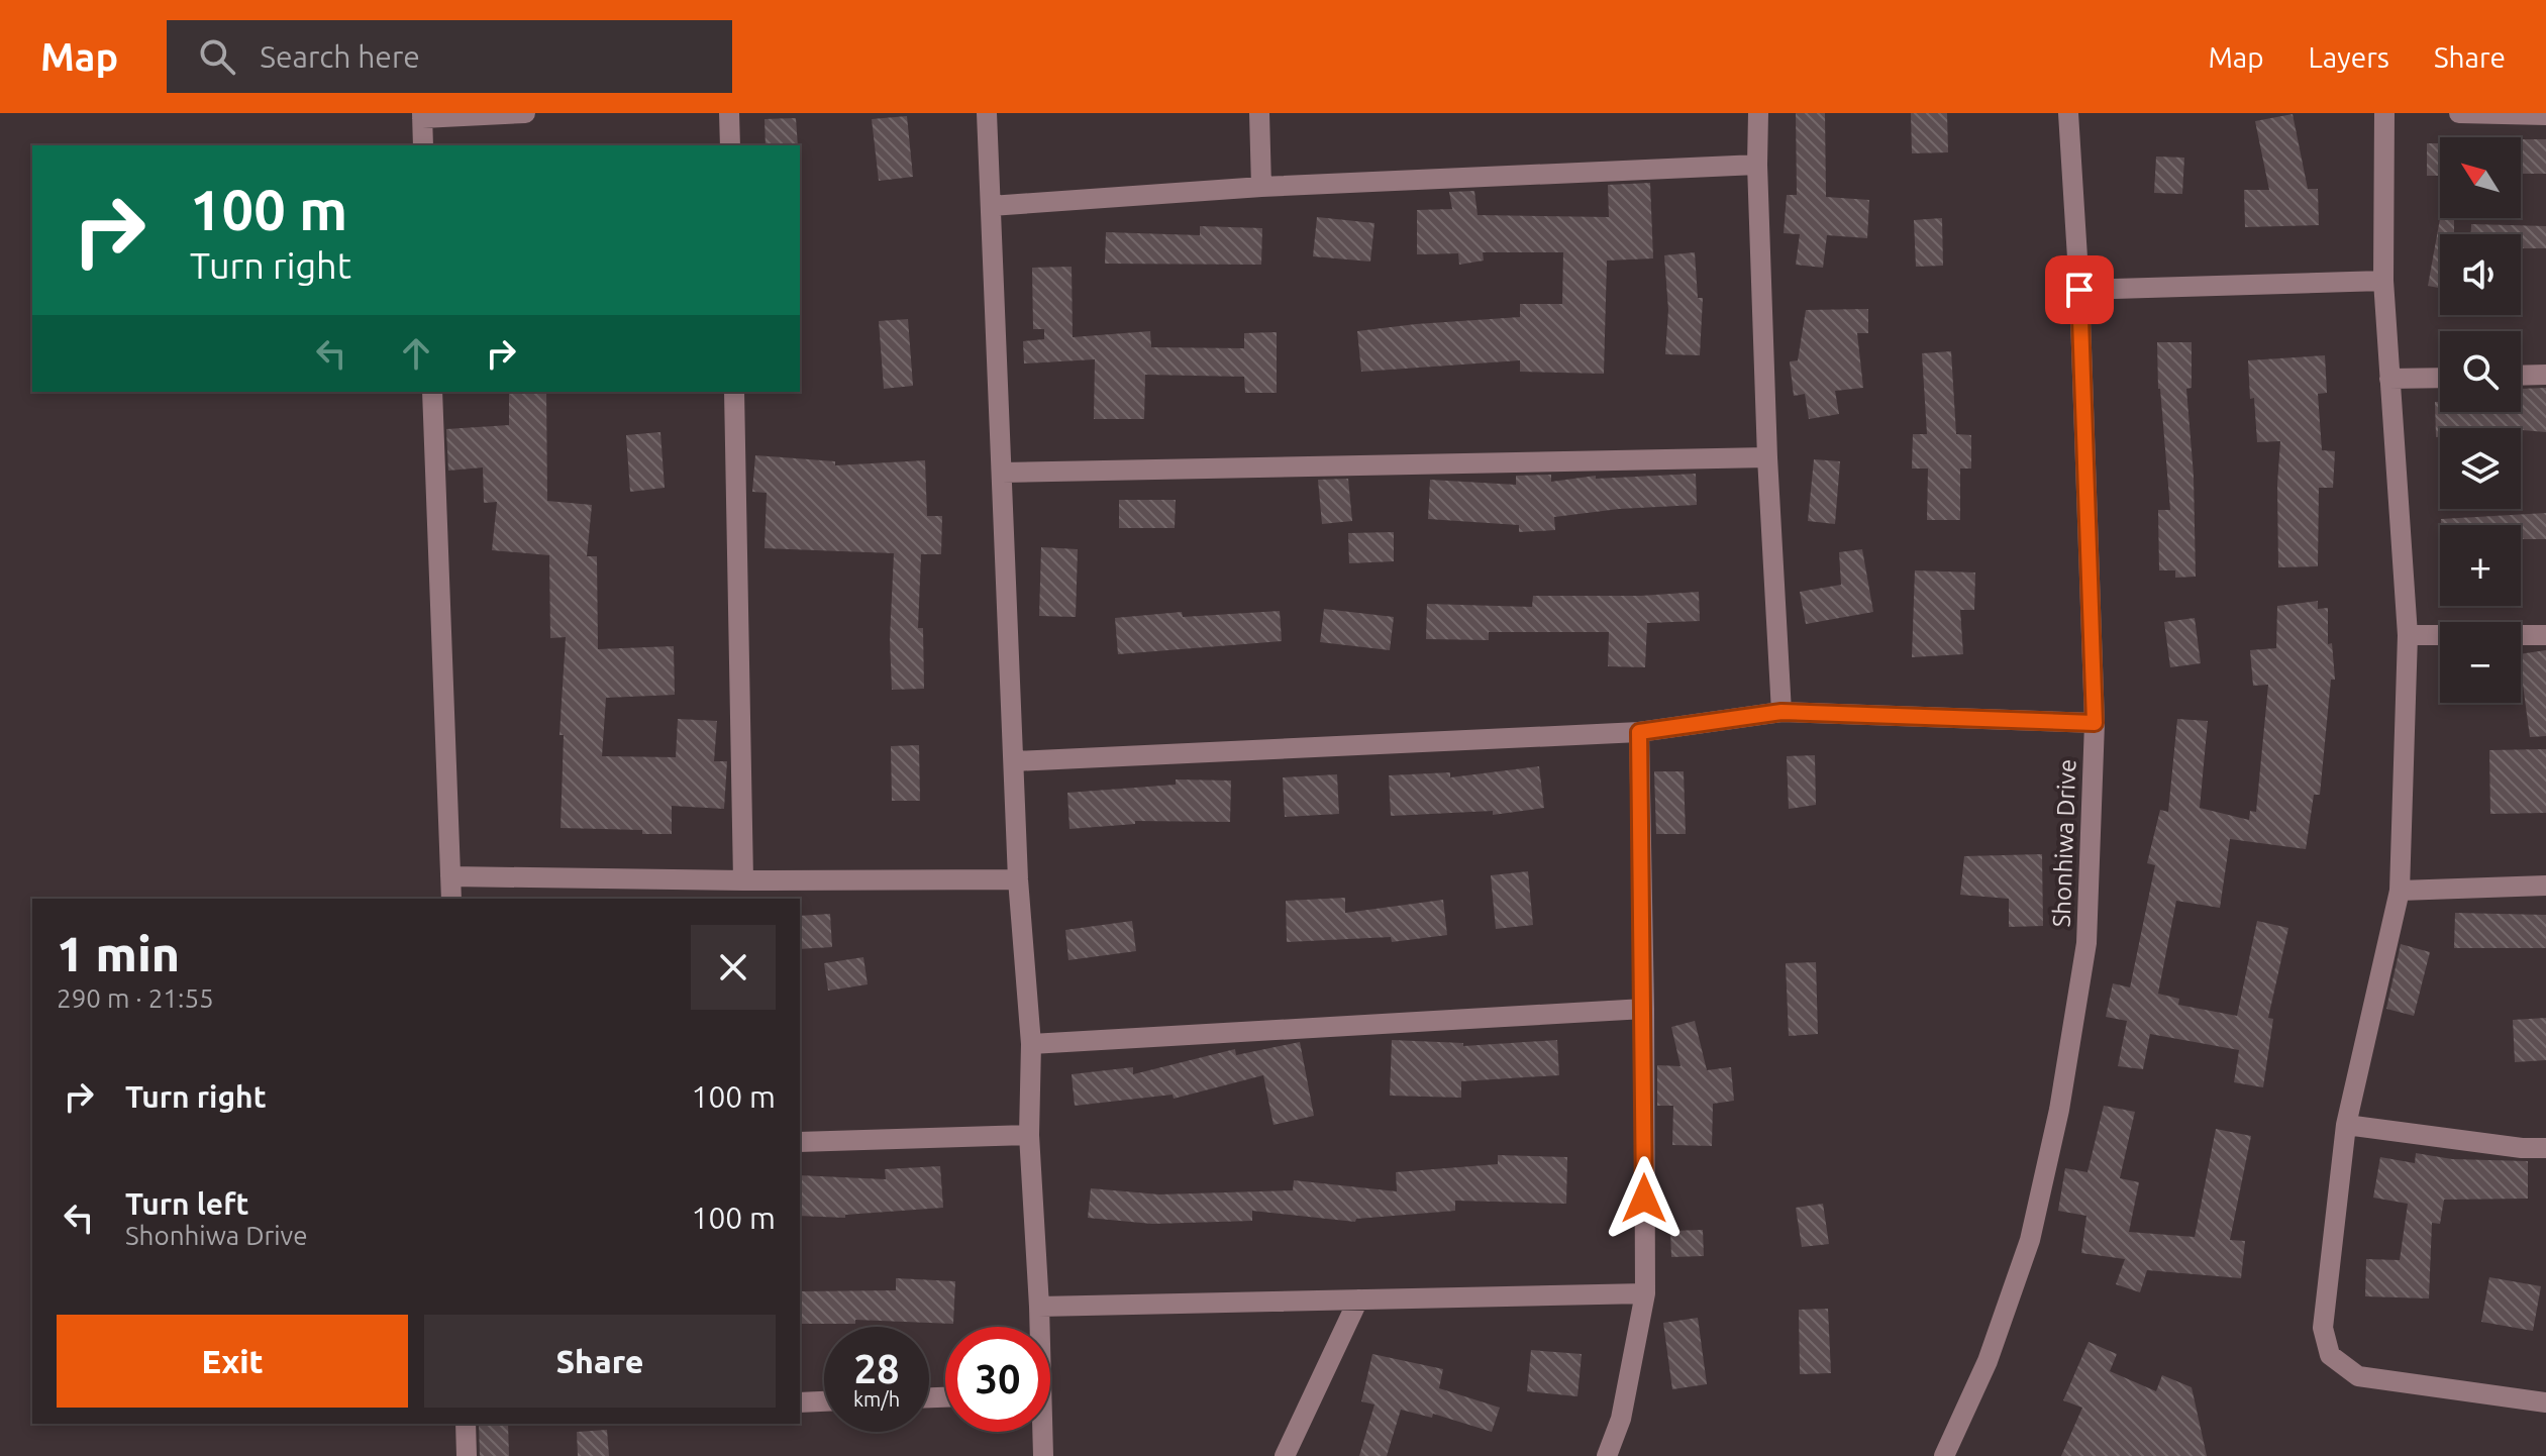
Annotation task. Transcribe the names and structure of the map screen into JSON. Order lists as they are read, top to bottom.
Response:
{
  "streets": {
    "street": ["Shonhiwa Drive"]
  },
  "north": "top left",
  "page": {
    "header": "Map",
    "search": "Search here",
    "nav": ["Map", "Layers", "Share"],
    "map_buttons": ["+", "−"],
    "turn": ["100 m", "Turn right"],
    "heading": ["1 min", "290 m · 21:55"],
    "list": [
      {
        "name": "Turn right",
        "value": "100 m"
      },
      {
        "name": "Turn left",
        "note": "Shonhiwa Drive",
        "value": "100 m"
      }
    ],
    "buttons": ["Exit", "Share"],
    "speed": "28 km/h",
    "limit": "30"
  }
}
